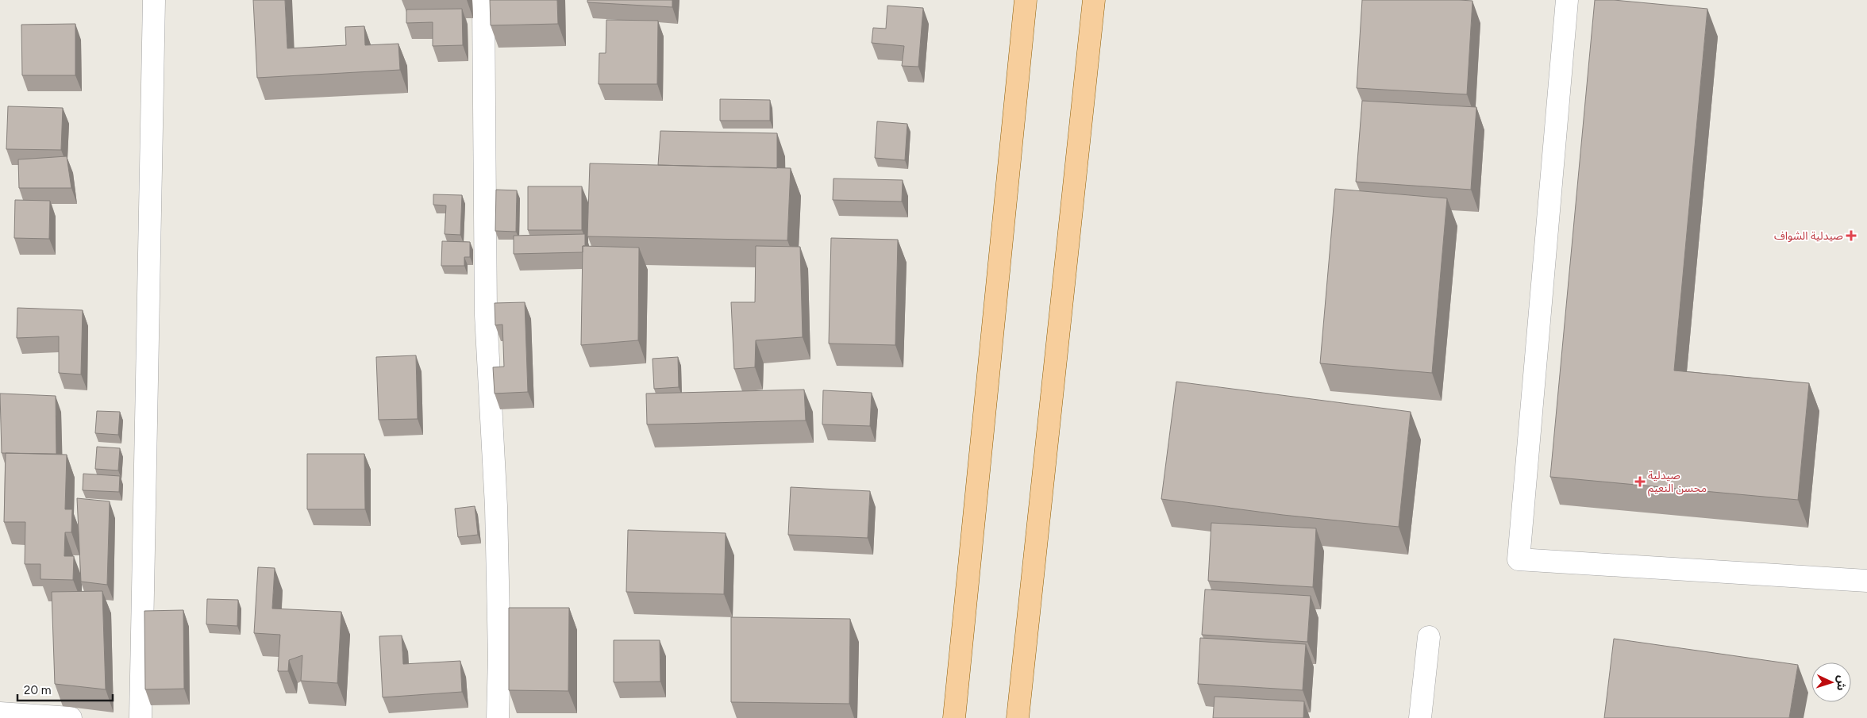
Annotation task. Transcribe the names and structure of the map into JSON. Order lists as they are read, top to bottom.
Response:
{
  "places": {
    "health": ["صيدلية الشواف", "صيدلية محسن النعيم"]
  },
  "scale_bar": "20 m",
  "north": "right"
}
